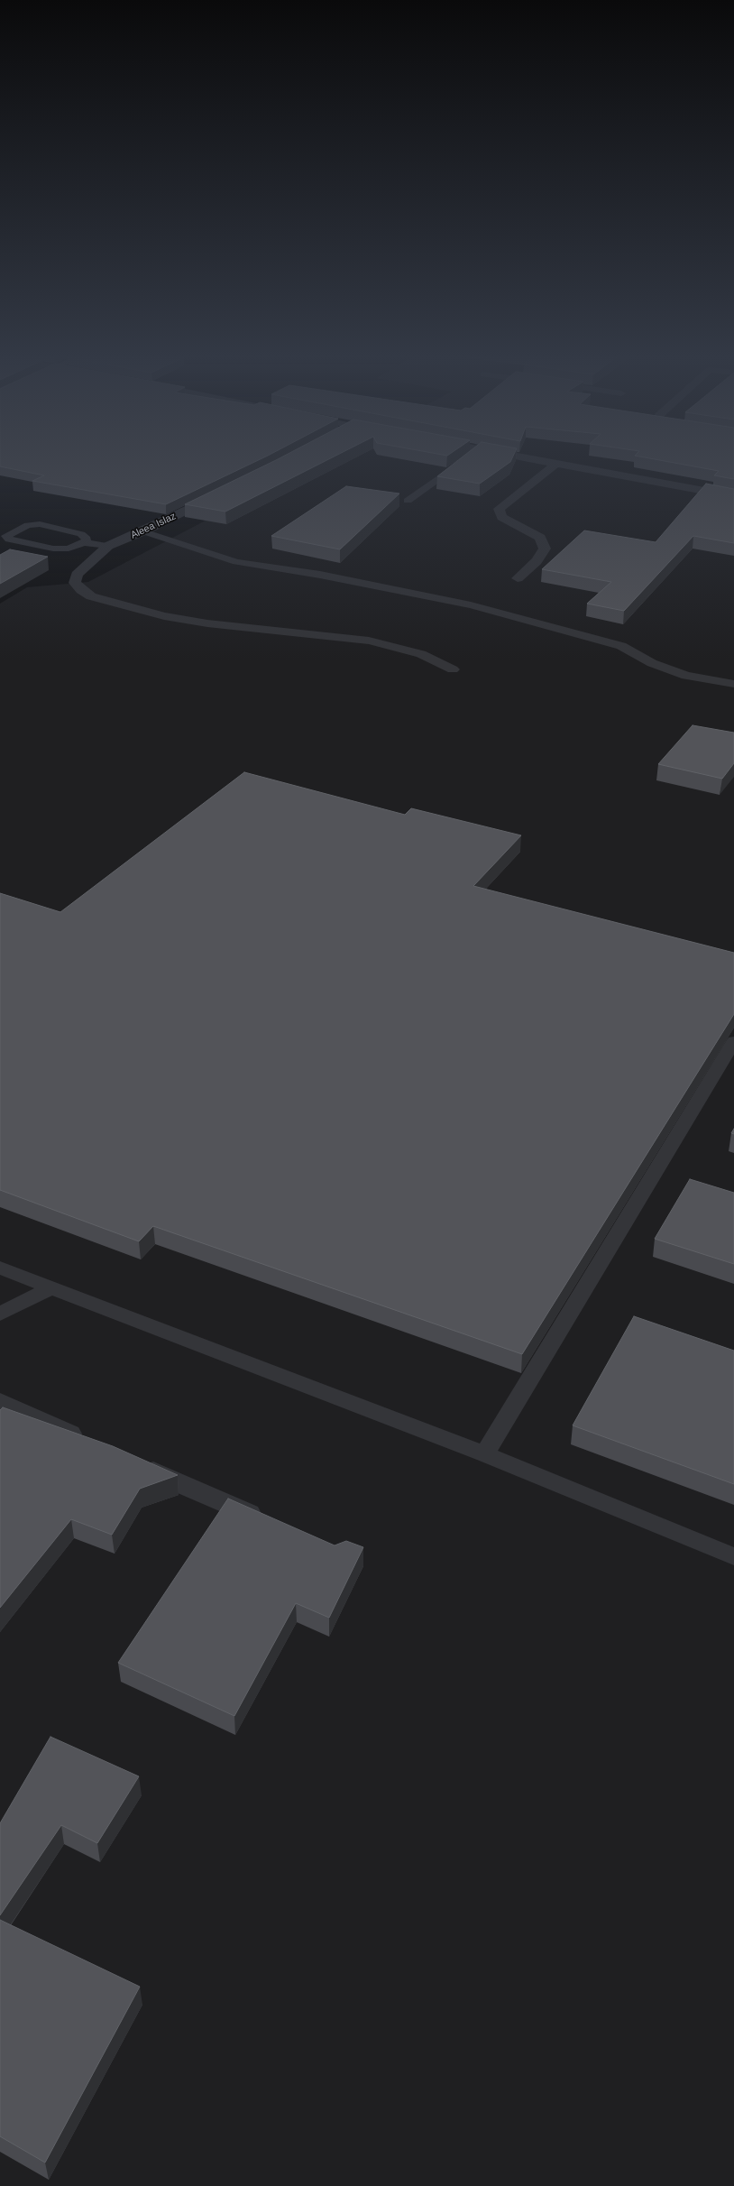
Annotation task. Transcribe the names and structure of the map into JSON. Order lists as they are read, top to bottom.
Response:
{
  "streets": {
    "street": ["Aleea Islaz"]
  }
}
